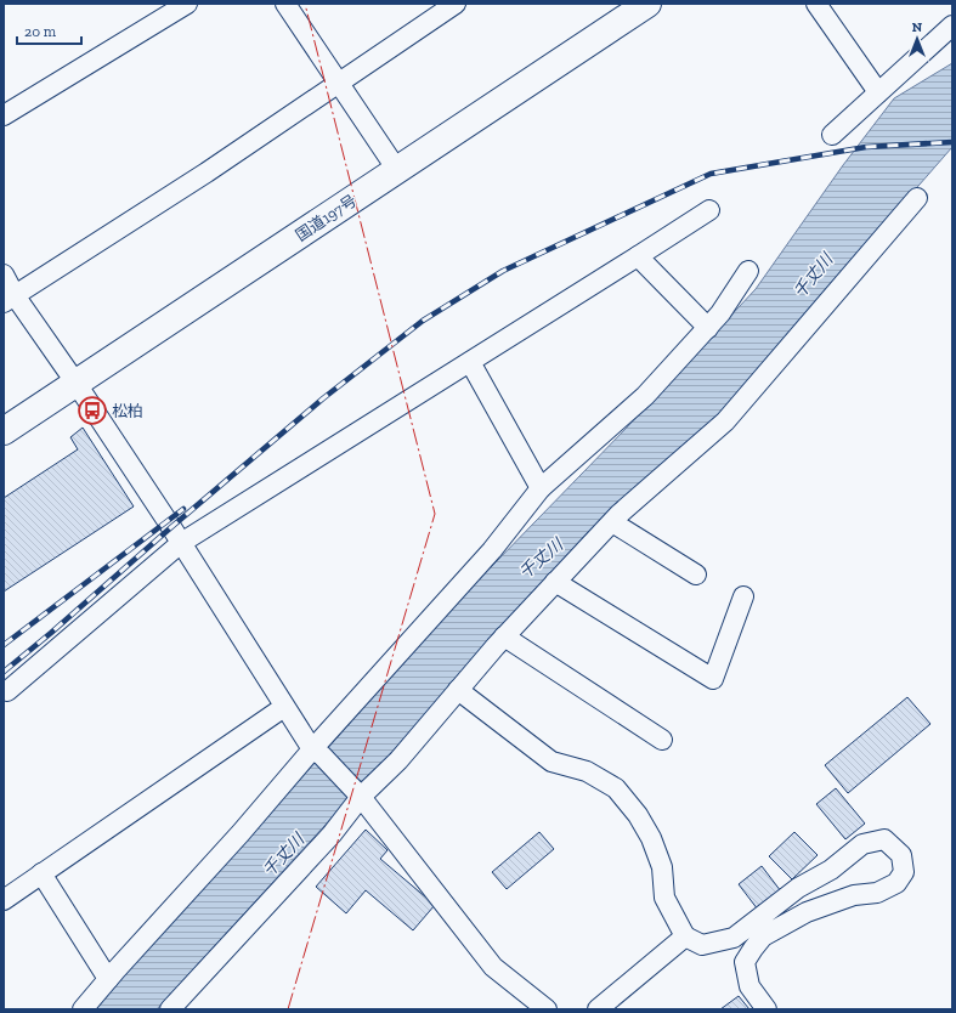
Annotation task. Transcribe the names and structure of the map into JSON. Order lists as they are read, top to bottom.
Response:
{
  "streets": {
    "highway": ["国道197号"]
  },
  "water": ["千丈川"],
  "places": {
    "bus stop": ["松柏"]
  },
  "scale_bar": "20 m",
  "north": "top"
}
